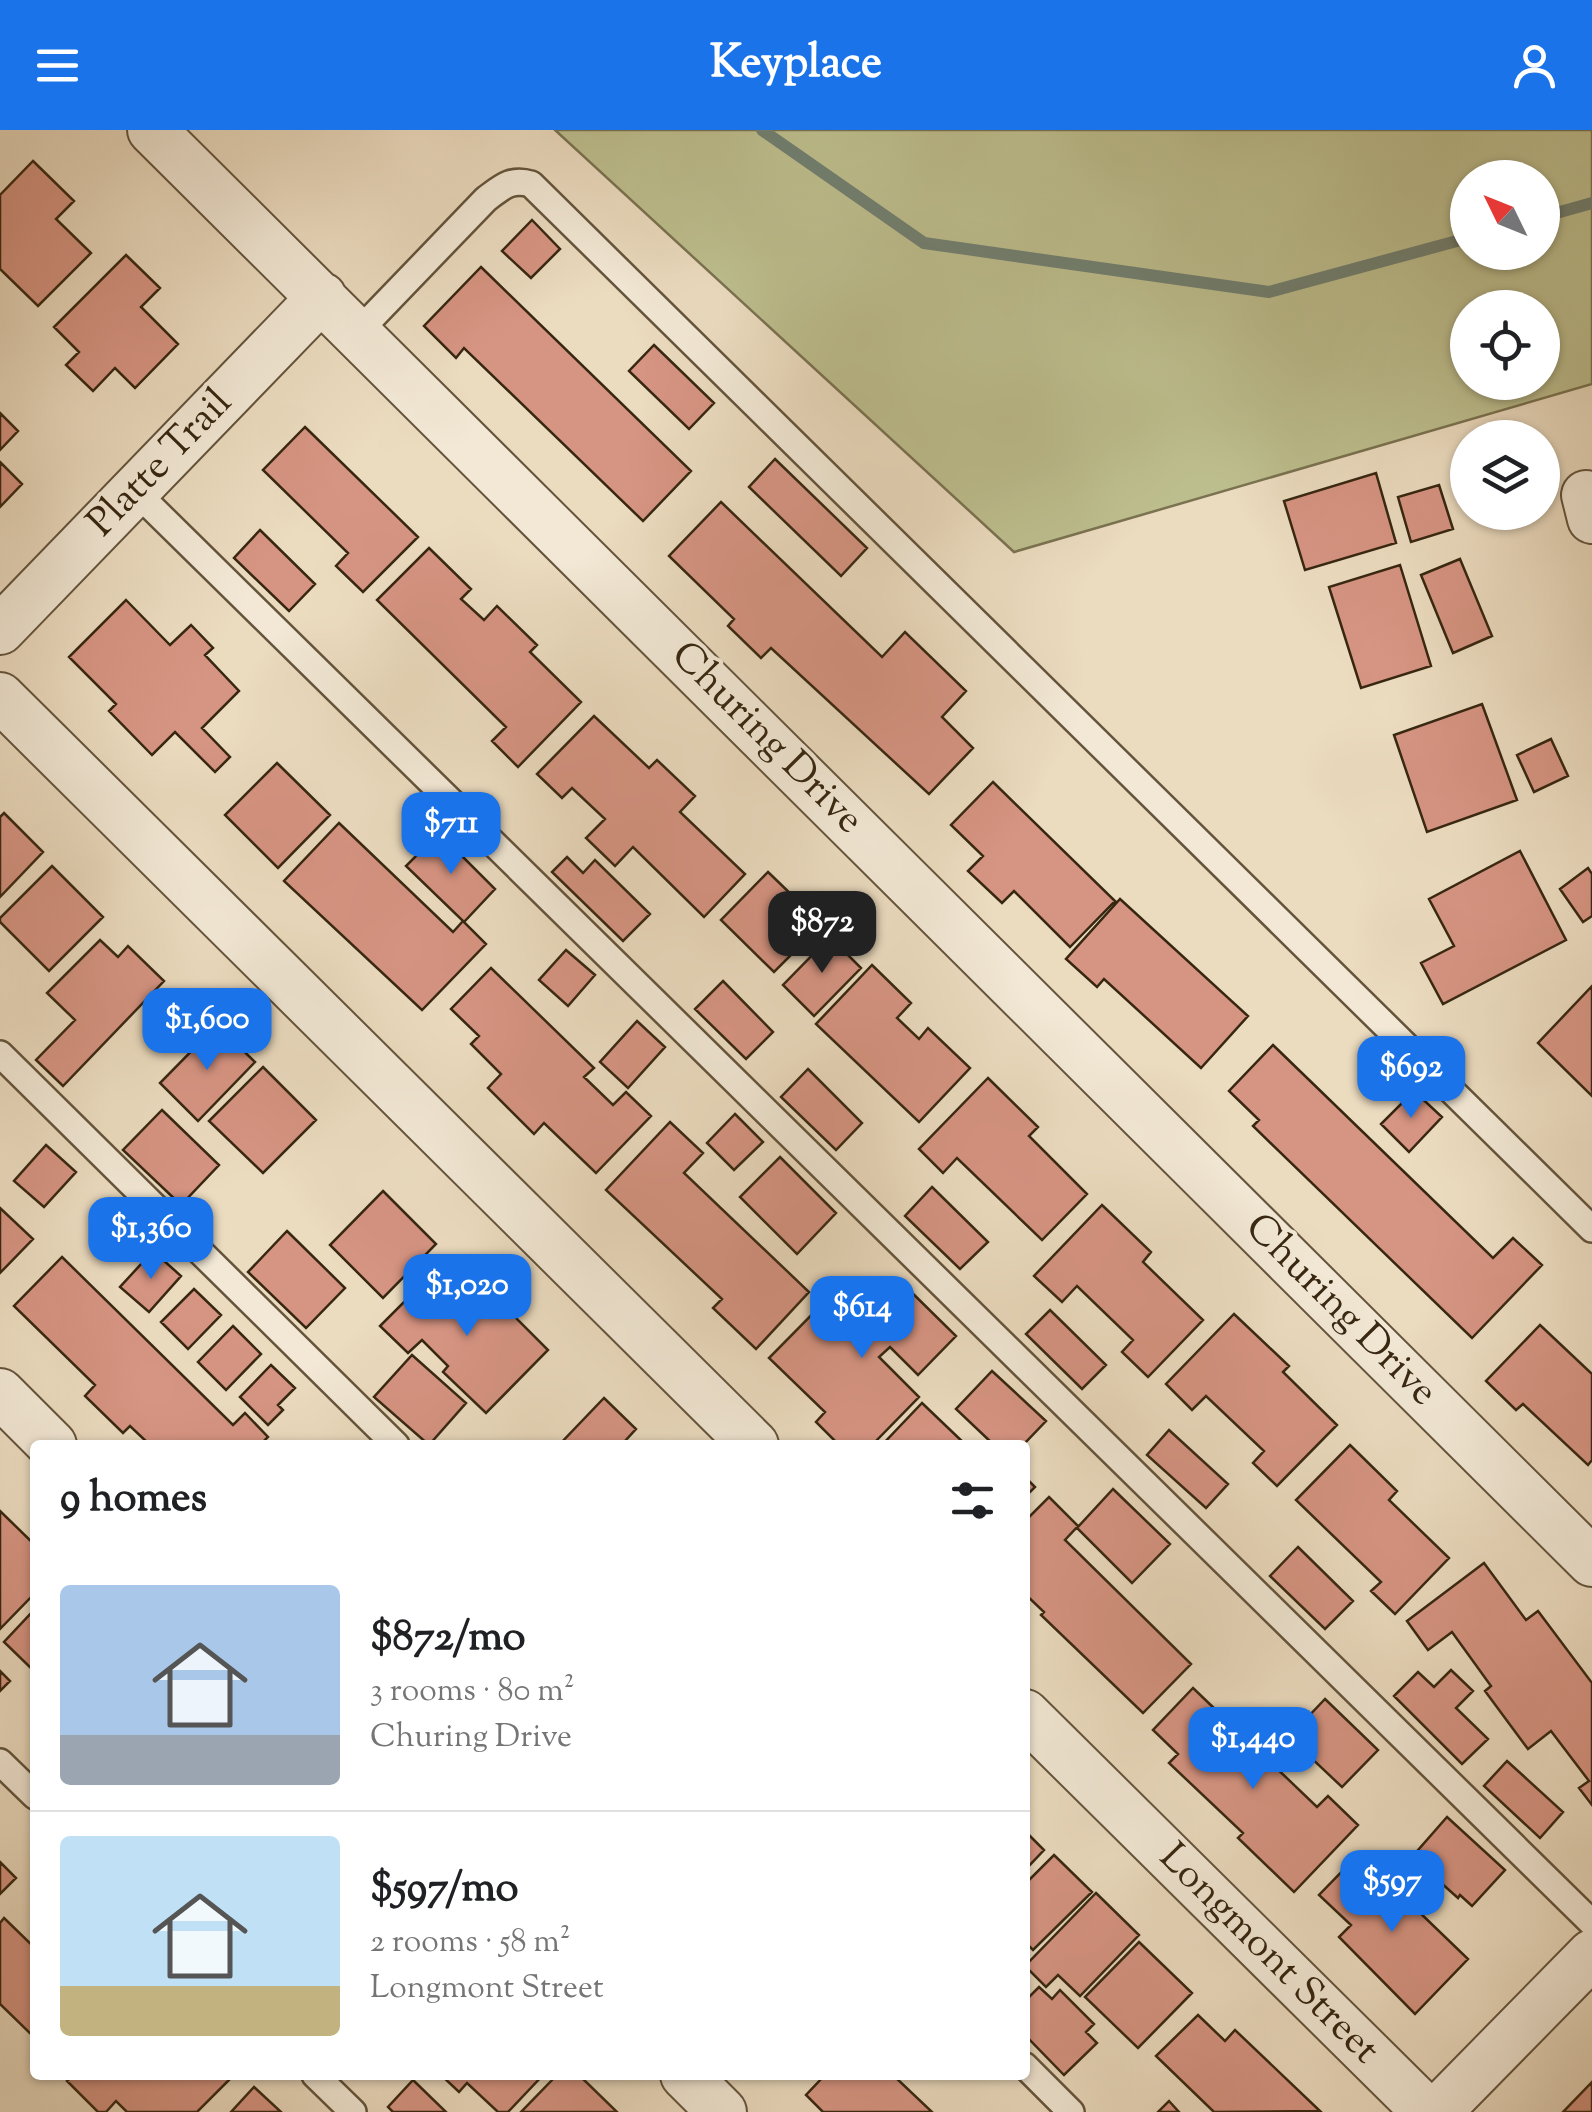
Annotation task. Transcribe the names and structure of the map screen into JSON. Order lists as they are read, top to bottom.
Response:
{
  "streets": {
    "street": ["Platte Trail", "Churing Drive", "Longmont Street"]
  },
  "crossings": [
    ["Platte Trail", "Churing Drive"]
  ],
  "north": "top left",
  "page": {
    "header": "Keyplace",
    "price": [
      "$711",
      "$872",
      "$1,600",
      "$692",
      "$1,360",
      "$1,020",
      "$614",
      "$1,440",
      "$597"
    ],
    "heading": "9 homes",
    "list": [
      {
        "name": "$872/mo",
        "note": "3 rooms · 80 m² · Churing Drive"
      },
      {
        "name": "$597/mo",
        "note": "2 rooms · 58 m² · Longmont Street"
      }
    ]
  }
}
